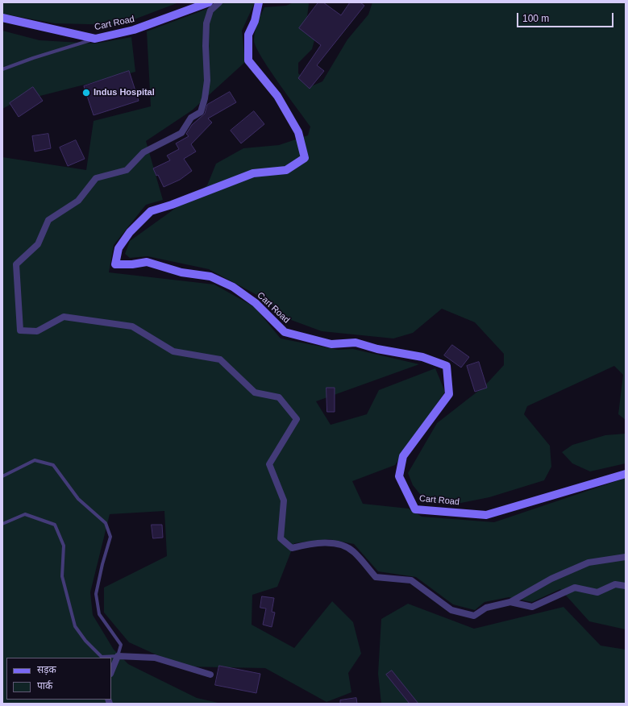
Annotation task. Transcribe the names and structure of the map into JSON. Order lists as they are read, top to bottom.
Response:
{
  "streets": {
    "main road": ["Cart Road"]
  },
  "places": ["Indus Hospital"],
  "legend": ["सड़क", "पार्क"],
  "scale_bar": "100 m"
}
